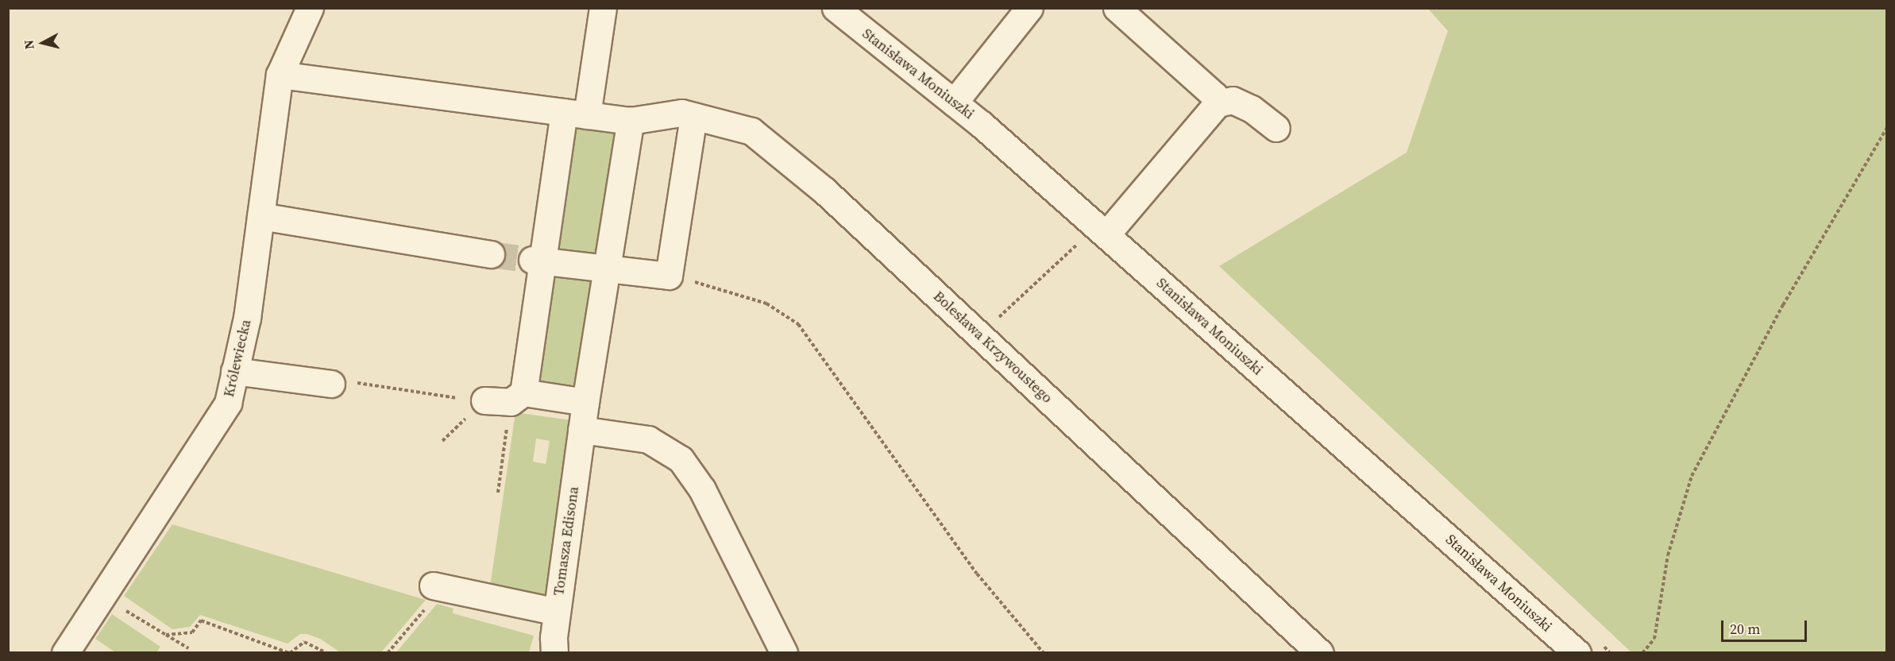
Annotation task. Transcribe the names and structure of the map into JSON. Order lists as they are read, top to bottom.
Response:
{
  "streets": {
    "street": [
      "Stanisława Moniuszki",
      "Bolesława Krzywoustego",
      "Królewiecka",
      "Tomasza Edisona"
    ]
  },
  "scale_bar": "20 m",
  "north": "left"
}
